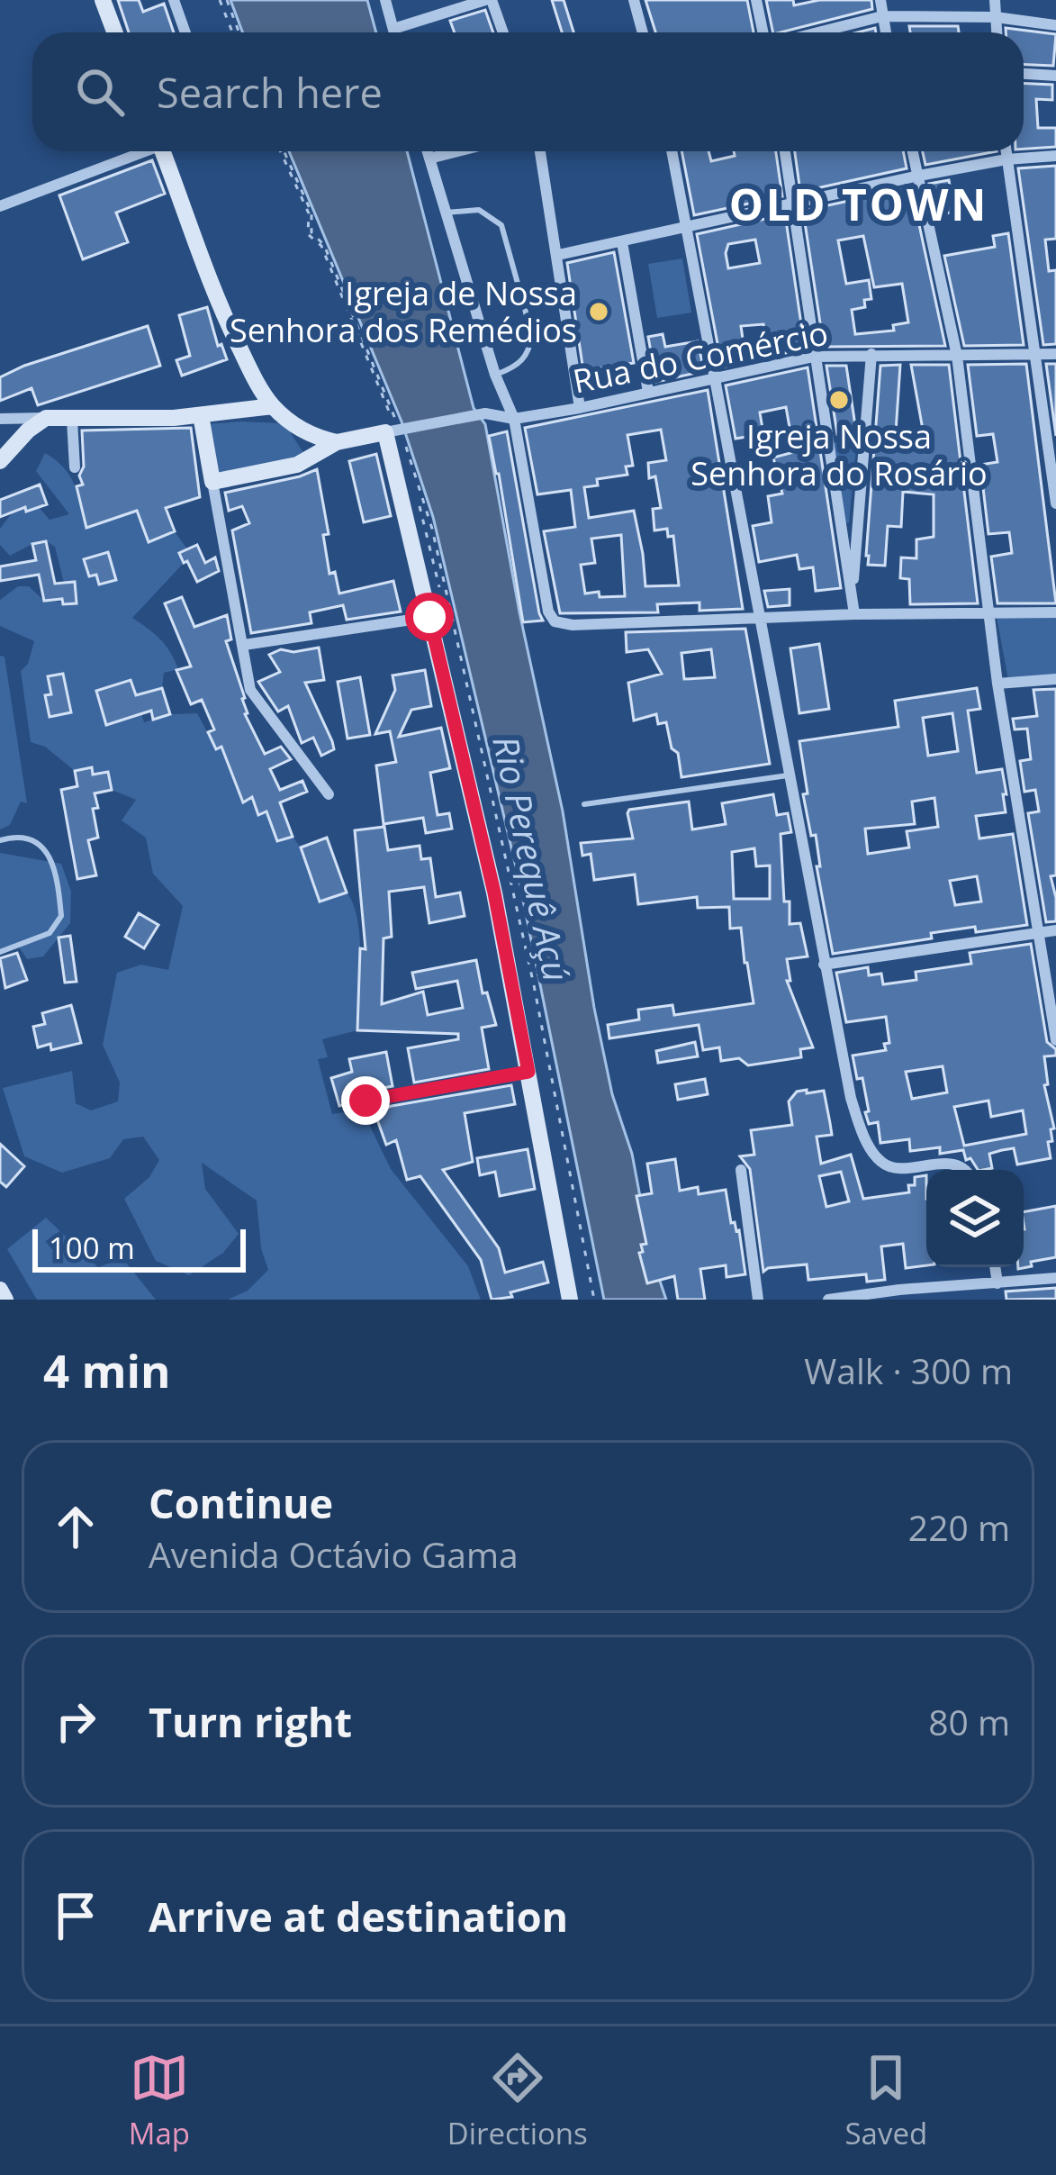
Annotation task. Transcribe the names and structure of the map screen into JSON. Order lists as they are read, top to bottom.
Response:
{
  "streets": {
    "street": ["Rua do Comércio"]
  },
  "districts": ["OLD TOWN"],
  "water": ["Rio Perequê Açú"],
  "places": ["Igreja de Nossa Senhora dos Remédios", "Igreja Nossa Senhora do Rosário"],
  "scale_bar": "100 m",
  "page": {
    "search": "Search here",
    "scale": "100 m",
    "heading": ["4 min", "Walk · 300 m"],
    "list": [
      ["Continue", "Avenida Octávio Gama", "220 m"],
      ["Turn right", "80 m"],
      "Arrive at destination"
    ],
    "nav": ["Map", "Directions", "Saved"]
  }
}
